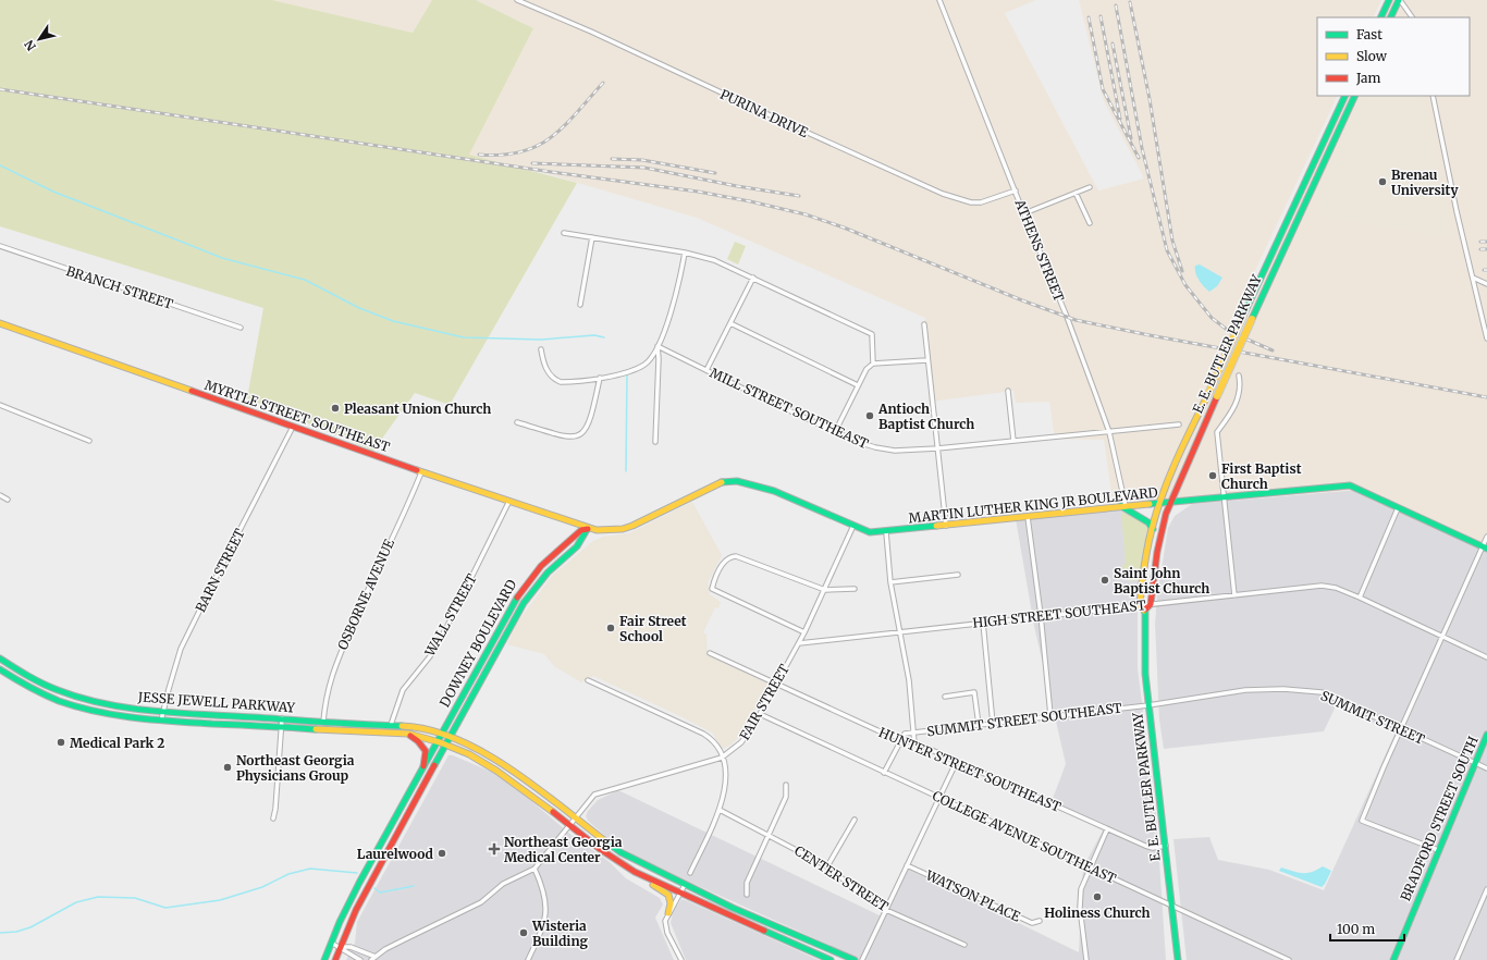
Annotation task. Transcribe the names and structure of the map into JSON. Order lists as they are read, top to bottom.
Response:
{
  "streets": {
    "main road": [
      "E. E. BUTLER PARKWAY",
      "MYRTLE STREET SOUTHEAST",
      "MARTIN LUTHER KING JR BOULEVARD",
      "DOWNEY BOULEVARD",
      "JESSE JEWELL PARKWAY",
      "BRADFORD STREET SOUTH"
    ],
    "street": [
      "PURINA DRIVE",
      "ATHENS STREET",
      "BRANCH STREET",
      "MILL STREET SOUTHEAST",
      "BARN STREET",
      "OSBORNE AVENUE",
      "HIGH STREET SOUTHEAST",
      "WALL STREET",
      "FAIR STREET",
      "SUMMIT STREET",
      "SUMMIT STREET SOUTHEAST",
      "HUNTER STREET SOUTHEAST",
      "COLLEGE AVENUE SOUTHEAST",
      "CENTER STREET",
      "WATSON PLACE"
    ]
  },
  "crossings": [
    ["PURINA DRIVE", "ATHENS STREET"],
    ["ATHENS STREET", "MILL STREET SOUTHEAST"],
    ["ATHENS STREET", "MARTIN LUTHER KING JR BOULEVARD"],
    ["E. E. BUTLER PARKWAY", "MARTIN LUTHER KING JR BOULEVARD"],
    ["E. E. BUTLER PARKWAY", "HIGH STREET SOUTHEAST"],
    ["E. E. BUTLER PARKWAY", "SUMMIT STREET"],
    ["E. E. BUTLER PARKWAY", "SUMMIT STREET SOUTHEAST"],
    ["E. E. BUTLER PARKWAY", "HUNTER STREET SOUTHEAST"],
    ["E. E. BUTLER PARKWAY", "COLLEGE AVENUE SOUTHEAST"],
    ["MYRTLE STREET SOUTHEAST", "MARTIN LUTHER KING JR BOULEVARD"],
    ["MYRTLE STREET SOUTHEAST", "BARN STREET"],
    ["MYRTLE STREET SOUTHEAST", "OSBORNE AVENUE"],
    ["MYRTLE STREET SOUTHEAST", "WALL STREET"],
    ["MYRTLE STREET SOUTHEAST", "DOWNEY BOULEVARD"],
    ["MARTIN LUTHER KING JR BOULEVARD", "DOWNEY BOULEVARD"],
    ["MARTIN LUTHER KING JR BOULEVARD", "FAIR STREET"],
    ["BARN STREET", "JESSE JEWELL PARKWAY"],
    ["OSBORNE AVENUE", "JESSE JEWELL PARKWAY"],
    ["HIGH STREET SOUTHEAST", "FAIR STREET"],
    ["WALL STREET", "JESSE JEWELL PARKWAY"],
    ["DOWNEY BOULEVARD", "JESSE JEWELL PARKWAY"],
    ["FAIR STREET", "HUNTER STREET SOUTHEAST"],
    ["FAIR STREET", "COLLEGE AVENUE SOUTHEAST"],
    ["SUMMIT STREET", "SUMMIT STREET SOUTHEAST"],
    ["SUMMIT STREET", "BRADFORD STREET SOUTH"],
    ["SUMMIT STREET SOUTHEAST", "HUNTER STREET SOUTHEAST"]
  ],
  "places": {
    "other": [
      "Brenau University",
      "Pleasant Union Church",
      "Antioch Baptist Church",
      "First Baptist Church",
      "Saint John Baptist Church",
      "Fair Street School",
      "Medical Park 2",
      "Northeast Georgia Physicians Group",
      "Laurelwood",
      "Holiness Church",
      "Wisteria Building"
    ],
    "health": ["Northeast Georgia Medical Center"]
  },
  "legend": ["Fast", "Slow", "Jam"],
  "scale_bar": "100 m",
  "north": "bottom left"
}
